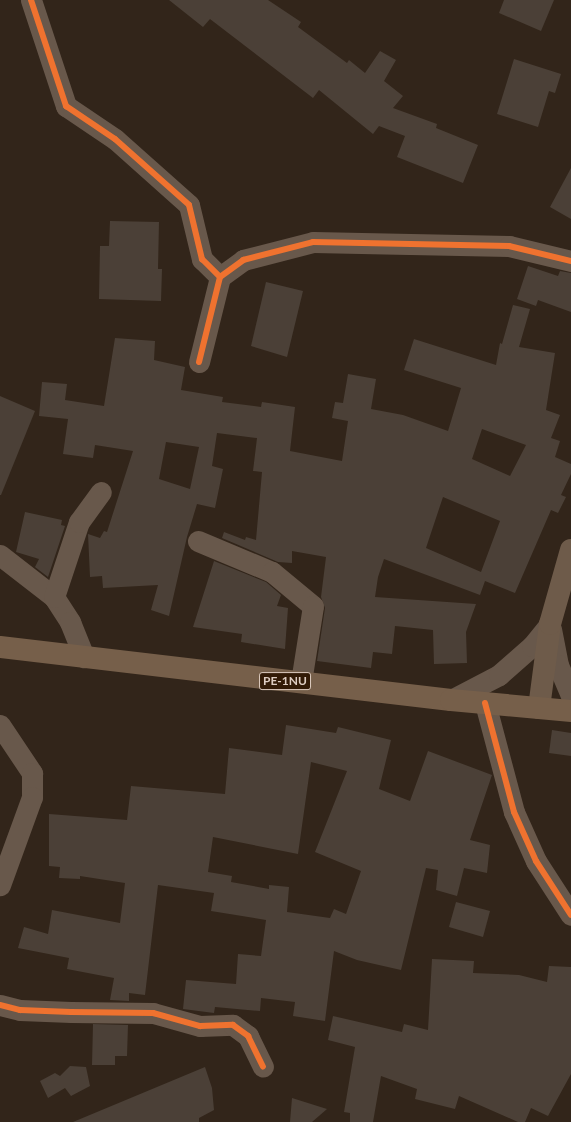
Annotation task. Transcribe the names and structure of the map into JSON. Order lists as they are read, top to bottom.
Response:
{
  "streets": {
    "main road": ["PE-1NU"]
  }
}
